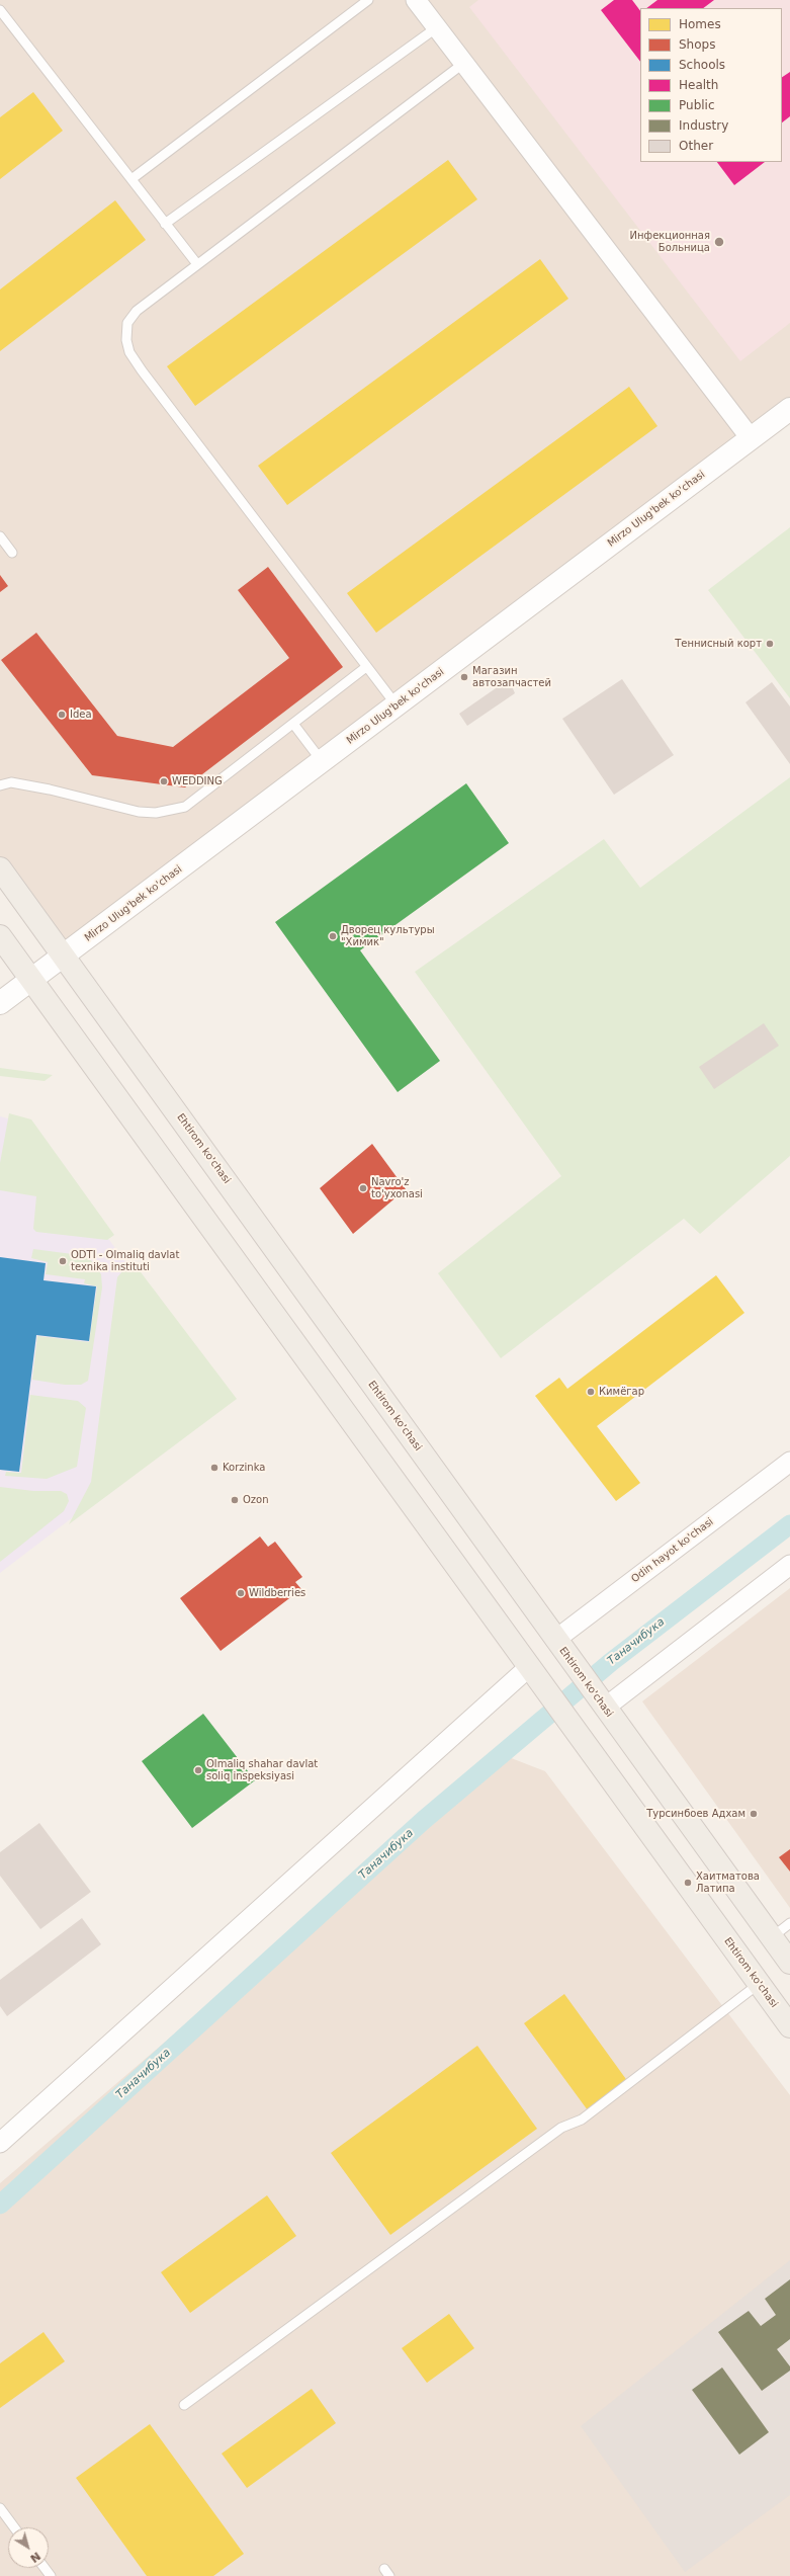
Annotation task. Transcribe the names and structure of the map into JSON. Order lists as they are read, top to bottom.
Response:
{
  "streets": {
    "main road": ["Mirzo Ulug'bek ko'chasi", "Ehtirom ko'chasi"],
    "street": ["Odin hayot ko'chasi"]
  },
  "crossings": [
    ["Mirzo Ulug'bek ko'chasi", "Ehtirom ko'chasi"],
    ["Ehtirom ko'chasi", "Odin hayot ko'chasi"]
  ],
  "water": ["Таначибука"],
  "places": [
    "Инфекционная Больница",
    "Теннисный корт",
    "Магазин автозапчастей",
    "Idea",
    "WEDDING",
    "Дворец культуры \"Химик\"",
    "Navro'z to'yxonasi",
    "ODTI - Olmaliq davlat texnika instituti",
    "Кимёгар",
    "Korzinka",
    "Ozon",
    "Wildberries",
    "Olmaliq shahar davlat soliq inspeksiyasi",
    "Турсинбоев Адхам",
    "Хаитматова Латипа"
  ],
  "legend": [
    "Homes",
    "Shops",
    "Schools",
    "Health",
    "Public",
    "Industry",
    "Other"
  ],
  "north": "bottom right"
}
